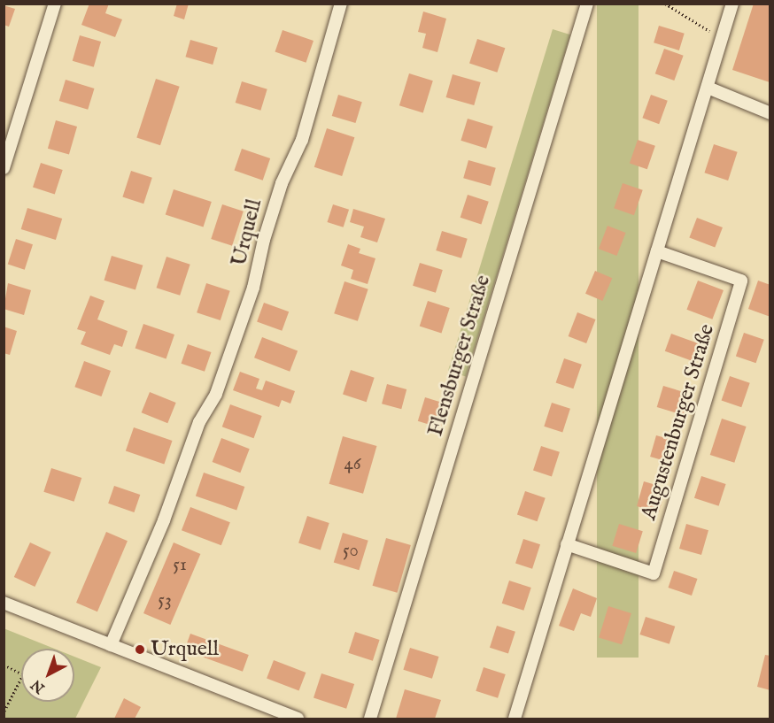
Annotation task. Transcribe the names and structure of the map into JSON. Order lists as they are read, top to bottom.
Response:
{
  "streets": {
    "street": ["Urquell", "Flensburger Straße", "Augustenburger Straße"]
  },
  "places": ["Urquell"],
  "house_numbers": [
    "46",
    "50",
    "51",
    "53"
  ],
  "north": "bottom left"
}
